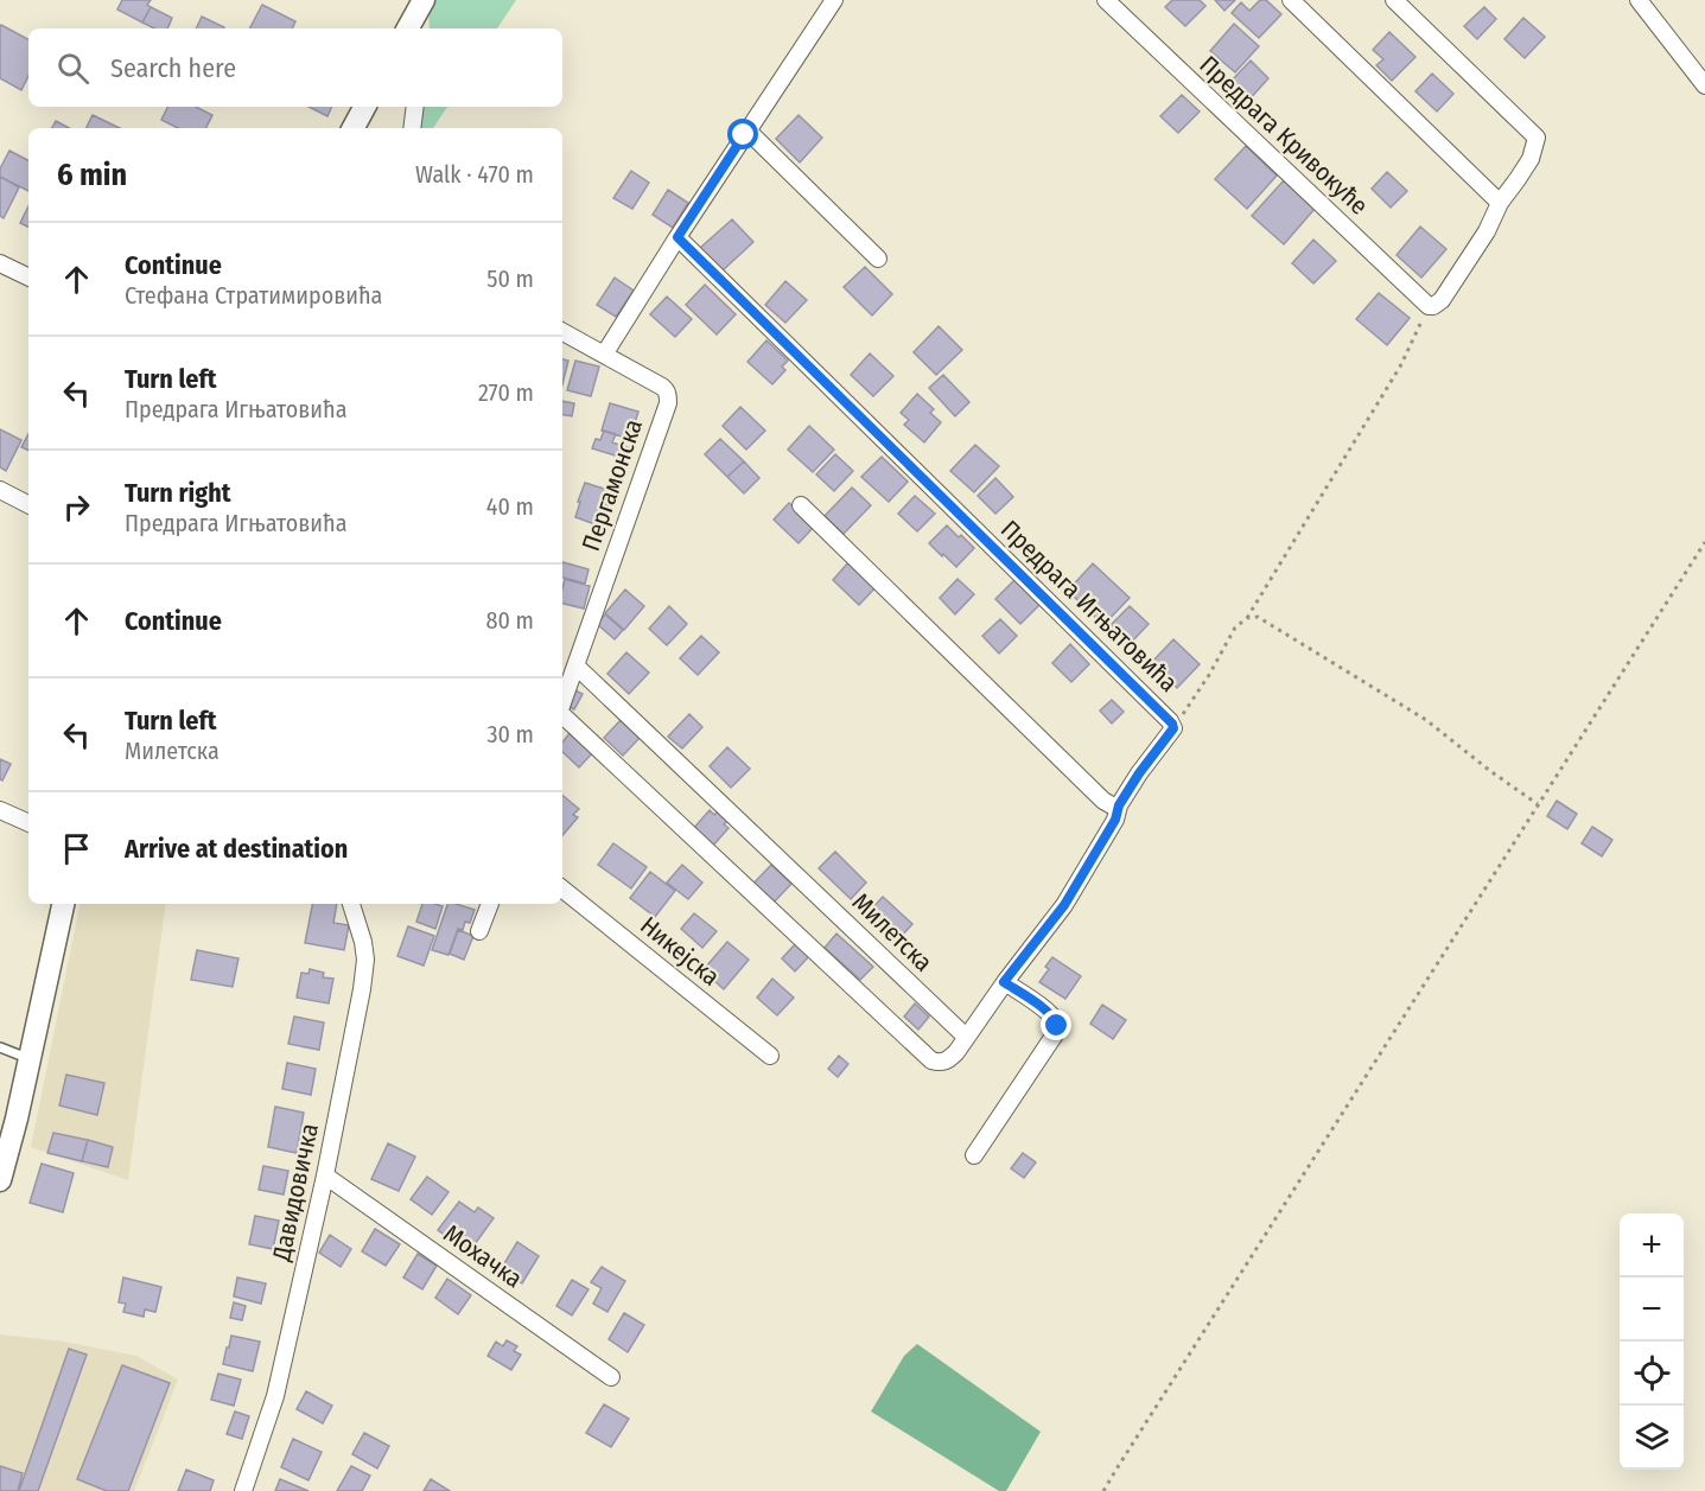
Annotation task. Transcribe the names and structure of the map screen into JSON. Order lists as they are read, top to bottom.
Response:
{
  "streets": {
    "street": [
      "Предрага Кривокуће",
      "Пергамонска",
      "Предрага Игњатовића",
      "Милетска",
      "Никејска",
      "Давидовичка",
      "Мохачка"
    ]
  },
  "crossings": [
    ["Пергамонска", "Милетска"],
    ["Давидовичка", "Мохачка"]
  ],
  "page": {
    "search": "Search here",
    "heading": ["6 min", "Walk · 470 m"],
    "list": [
      ["Continue", "Стефана Стратимировића", "50 m"],
      ["Turn left", "Предрага Игњатовића", "270 m"],
      ["Turn right", "Предрага Игњатовића", "40 m"],
      ["Continue", "80 m"],
      ["Turn left", "Милетска", "30 m"],
      "Arrive at destination"
    ],
    "map_buttons": ["+", "−"]
  }
}
